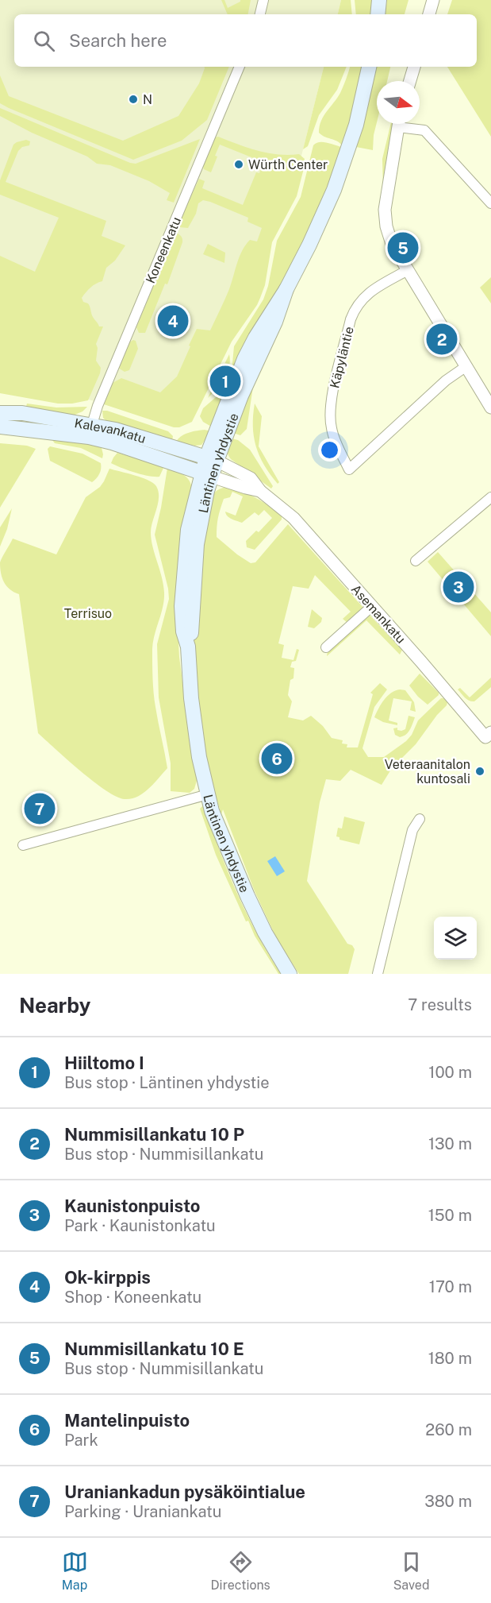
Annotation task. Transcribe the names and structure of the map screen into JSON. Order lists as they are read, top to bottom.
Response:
{
  "streets": {
    "main road": ["Kalevankatu", "Läntinen yhdystie"],
    "street": ["Koneenkatu", "Käpyläntie", "Asemankatu"]
  },
  "crossings": [
    ["Koneenkatu", "Kalevankatu"],
    ["Kalevankatu", "Läntinen yhdystie"],
    ["Kalevankatu", "Asemankatu"],
    ["Läntinen yhdystie", "Asemankatu"]
  ],
  "parks": ["Terrisuo"],
  "places": ["N", "Würth Center", "Veteraanitalon kuntosali"],
  "north": "right",
  "page": {
    "search": "Search here",
    "pins": [
      "5",
      "4",
      "2",
      "1",
      "3",
      "6",
      "7"
    ],
    "heading": ["Nearby", "7 results"],
    "list": [
      {
        "mark": "1",
        "name": "Hiiltomo I",
        "note": "Bus stop · Läntinen yhdystie",
        "value": "100 m"
      },
      {
        "mark": "2",
        "name": "Nummisillankatu 10 P",
        "note": "Bus stop · Nummisillankatu",
        "value": "130 m"
      },
      {
        "mark": "3",
        "name": "Kaunistonpuisto",
        "note": "Park · Kaunistonkatu",
        "value": "150 m"
      },
      {
        "mark": "4",
        "name": "Ok-kirppis",
        "note": "Shop · Koneenkatu",
        "value": "170 m"
      },
      {
        "mark": "5",
        "name": "Nummisillankatu 10 E",
        "note": "Bus stop · Nummisillankatu",
        "value": "180 m"
      },
      {
        "mark": "6",
        "name": "Mantelinpuisto",
        "note": "Park",
        "value": "260 m"
      },
      {
        "mark": "7",
        "name": "Uraniankadun pysäköintialue",
        "note": "Parking · Uraniankatu",
        "value": "380 m"
      }
    ],
    "nav": ["Map", "Directions", "Saved"]
  }
}
